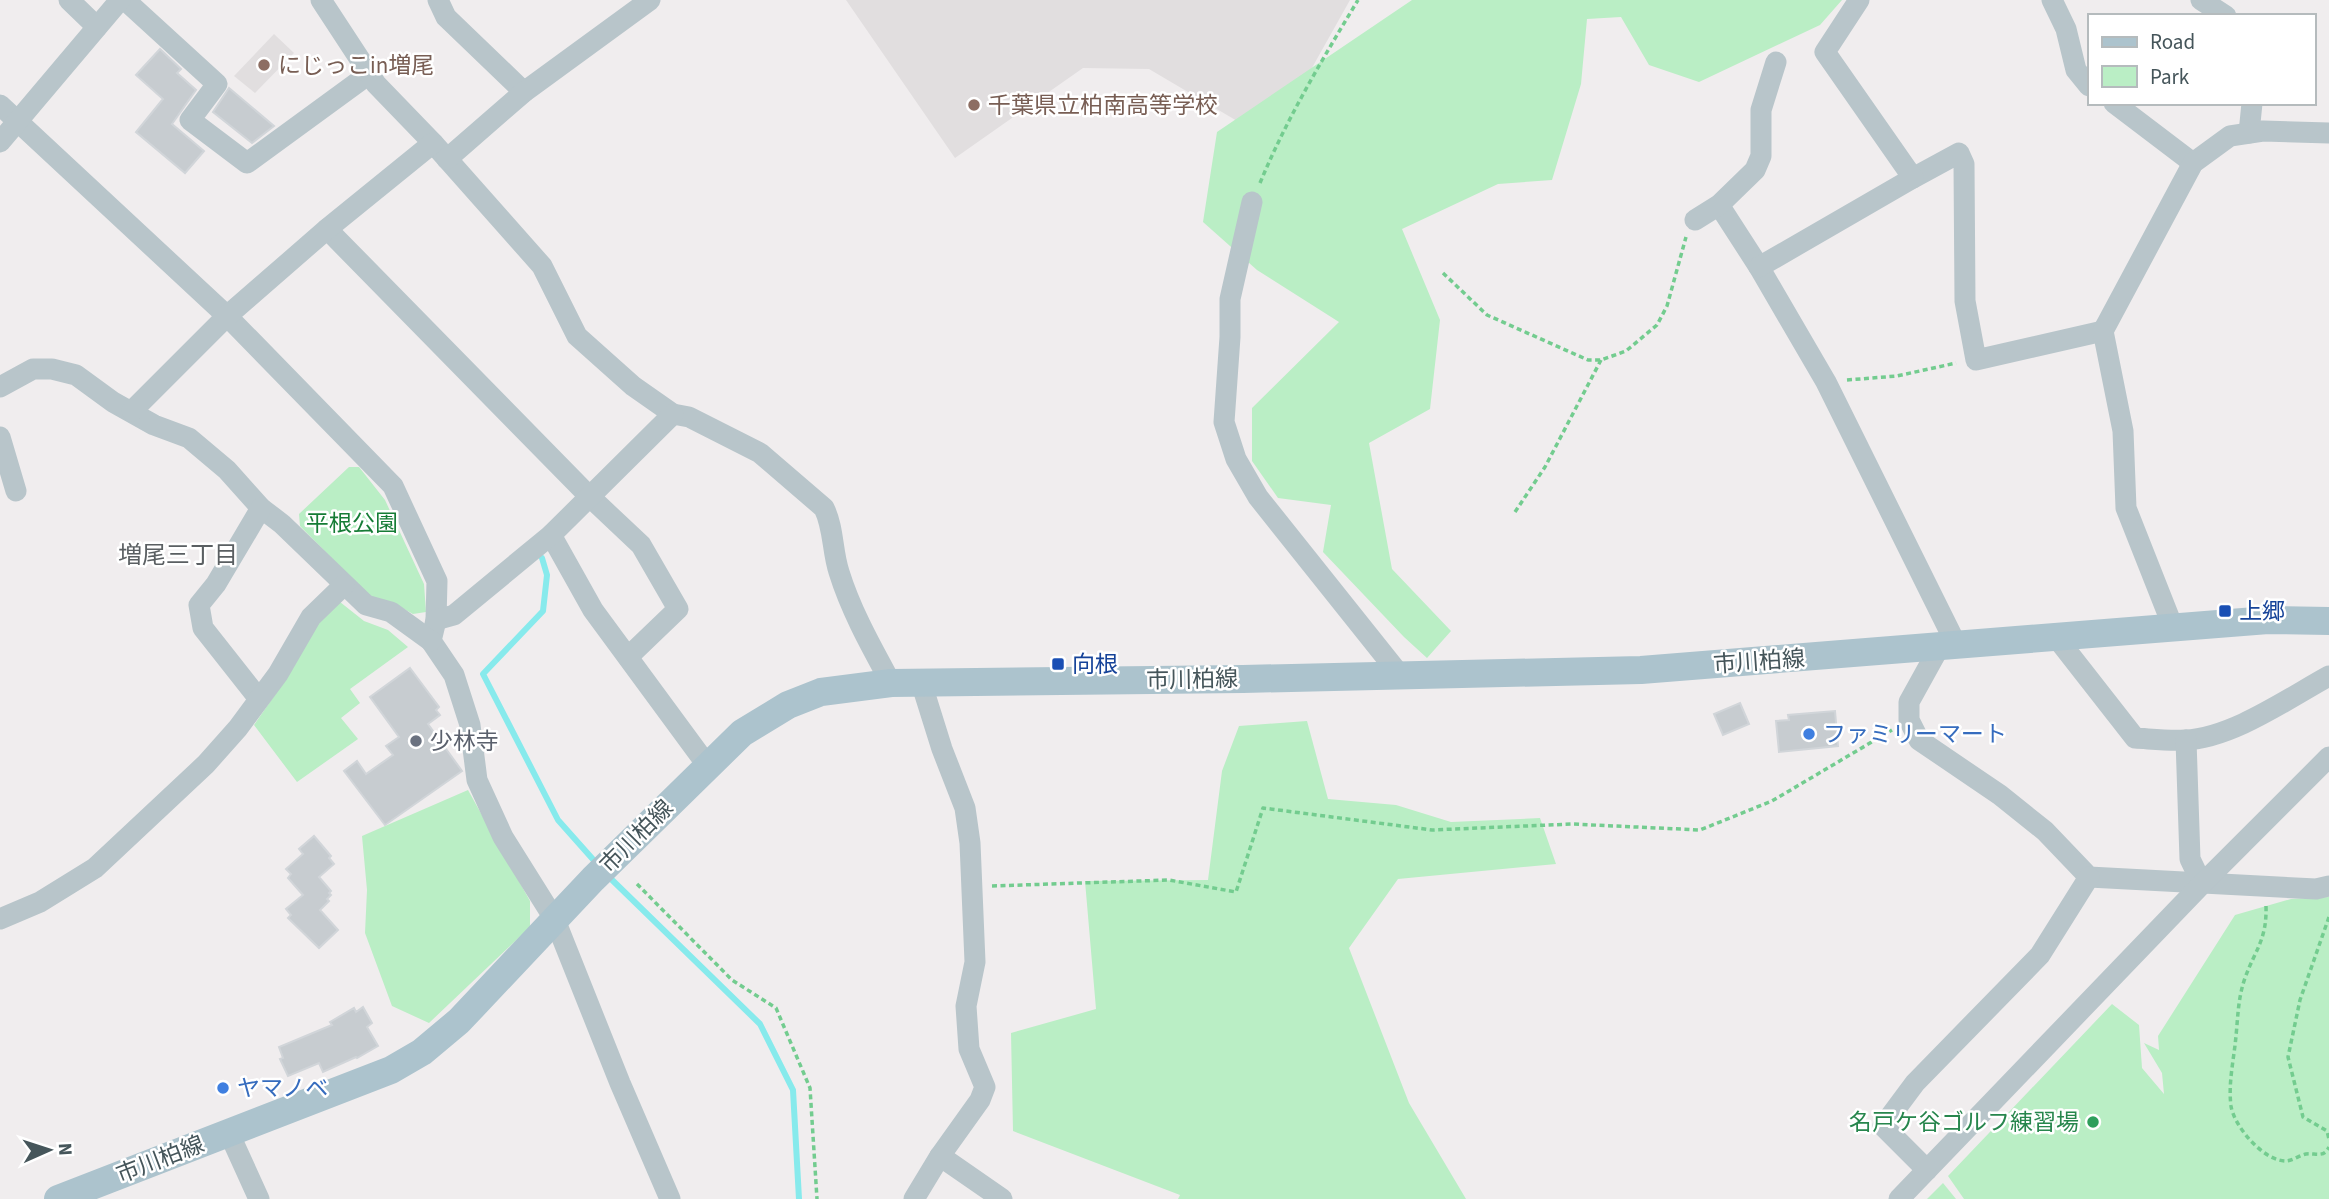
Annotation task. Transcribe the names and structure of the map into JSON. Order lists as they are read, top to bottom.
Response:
{
  "streets": {
    "main road": ["市川柏線"]
  },
  "districts": ["増尾三丁目"],
  "parks": ["平根公園"],
  "places": {
    "other": [
      "にじっこin増尾",
      "千葉県立柏南高等学校",
      "ファミリーマート",
      "少林寺",
      "ヤマノベ",
      "名戸ケ谷ゴルフ練習場"
    ],
    "transit": ["上郷", "向根"]
  },
  "legend": ["Road", "Park"],
  "north": "right"
}
